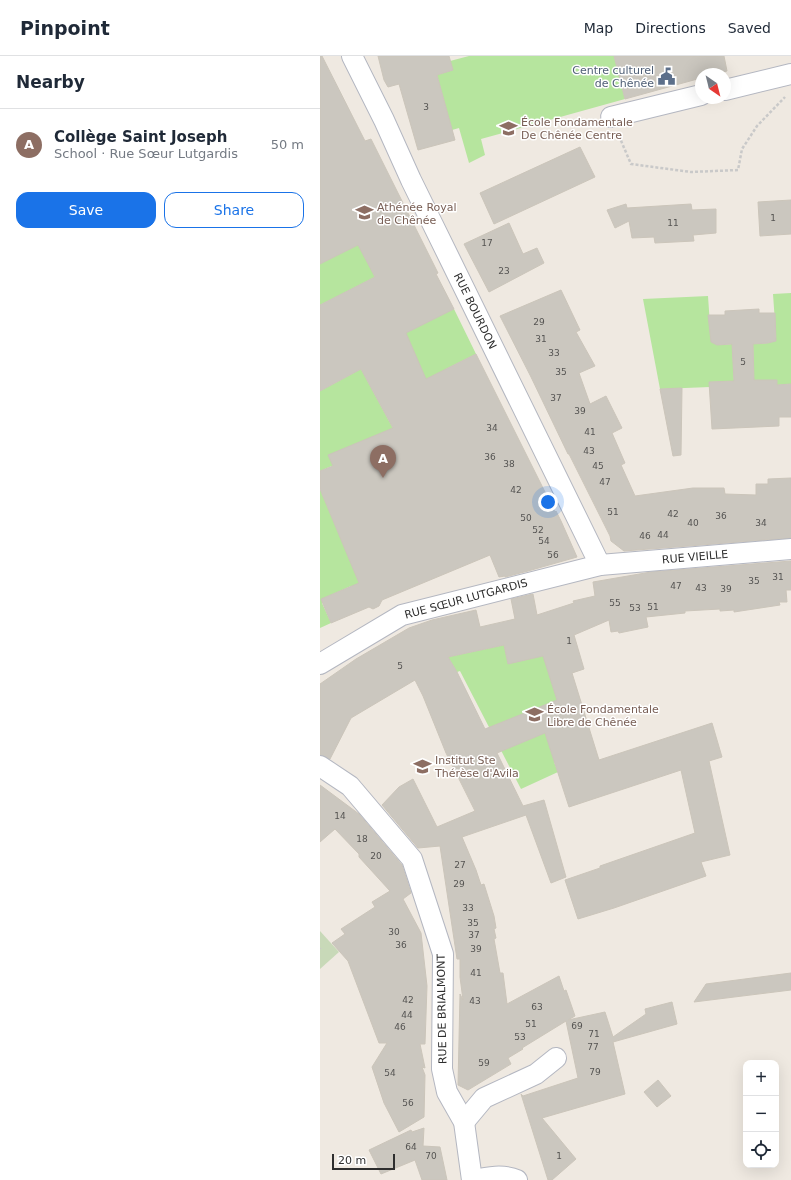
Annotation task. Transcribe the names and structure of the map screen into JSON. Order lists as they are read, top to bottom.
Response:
{
  "streets": {
    "street": [
      "RUE BOURDON",
      "RUE VIEILLE",
      "RUE SŒUR LUTGARDIS",
      "RUE DE BRIALMONT"
    ]
  },
  "crossings": [
    ["RUE BOURDON", "RUE VIEILLE"],
    ["RUE BOURDON", "RUE SŒUR LUTGARDIS"],
    ["RUE VIEILLE", "RUE SŒUR LUTGARDIS"]
  ],
  "places": {
    "public building": ["Centre culturel de Chênée"],
    "school or university": [
      "École Fondamentale De Chênée Centre",
      "Athénée Royal de Chênée",
      "École Fondamentale Libre de Chênée",
      "Institut Ste Thérèse d'Avila"
    ]
  },
  "house_numbers": [
    "3",
    "1",
    "11",
    "17",
    "23",
    "29",
    "31",
    "33",
    "5",
    "35",
    "37",
    "39",
    "34",
    "41",
    "43",
    "36",
    "38",
    "45",
    "47",
    "42",
    "51",
    "42",
    "36",
    "50",
    "40",
    "34",
    "52",
    "44",
    "46",
    "54",
    "56",
    "31",
    "35",
    "47",
    "43",
    "39",
    "55",
    "51",
    "53",
    "1",
    "5",
    "14",
    "18",
    "20",
    "27",
    "29",
    "33",
    "35",
    "30",
    "37",
    "36",
    "39",
    "41",
    "42",
    "43",
    "63",
    "44",
    "51",
    "69",
    "46",
    "71",
    "53",
    "77",
    "59",
    "79",
    "54",
    "56",
    "64",
    "70",
    "1"
  ],
  "scale_bar": "20 m",
  "north": "bottom right",
  "page": {
    "header": "Pinpoint",
    "nav": ["Map", "Directions", "Saved"],
    "heading": "Nearby",
    "list": [
      {
        "mark": "A",
        "name": "Collège Saint Joseph",
        "note": "School · Rue Sœur Lutgardis",
        "value": "50 m"
      }
    ],
    "buttons": ["Save", "Share"],
    "pins": "A",
    "map_buttons": ["+", "−"],
    "scale": "20 m"
  }
}
